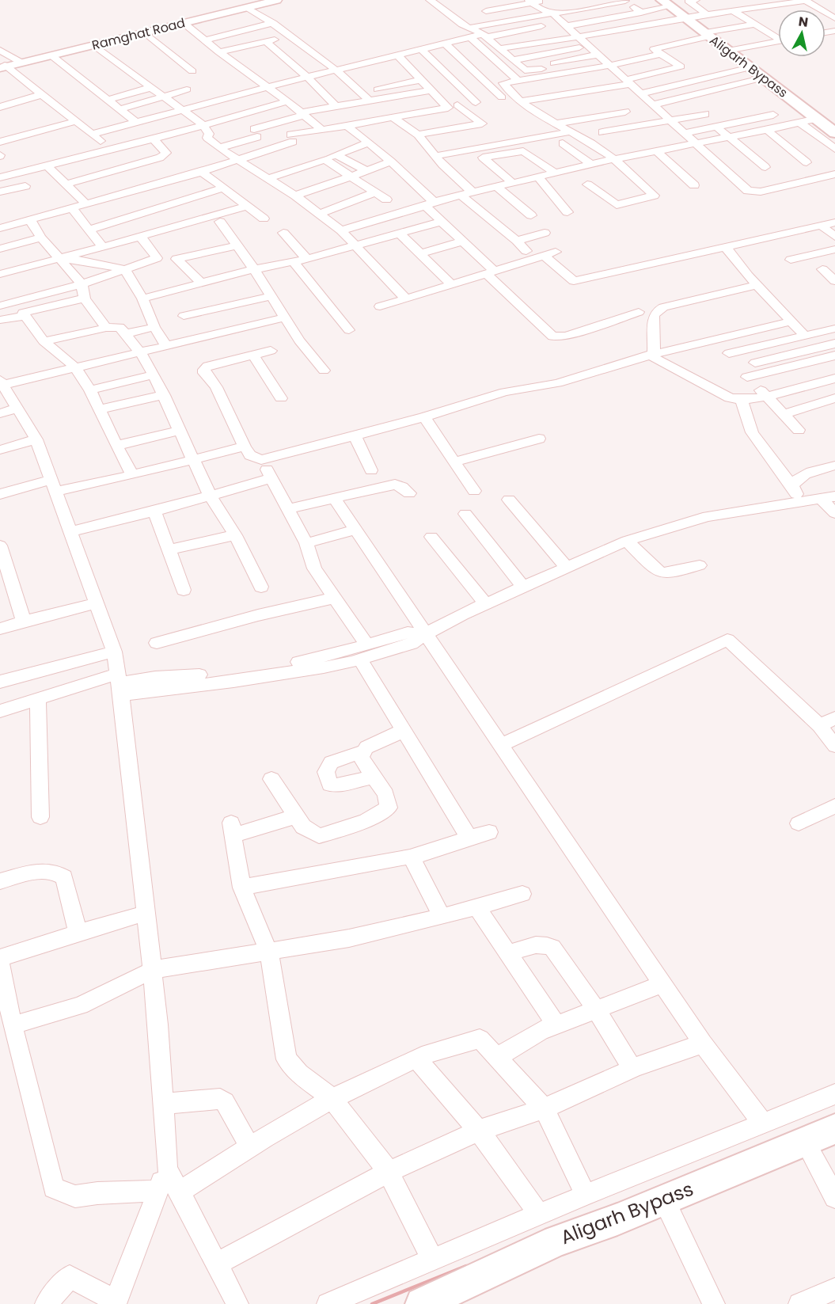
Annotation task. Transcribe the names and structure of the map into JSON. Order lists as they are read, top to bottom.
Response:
{
  "streets": {
    "highway": ["Aligarh Bypass"],
    "main road": ["Ramghat Road"]
  },
  "north": "top"
}
